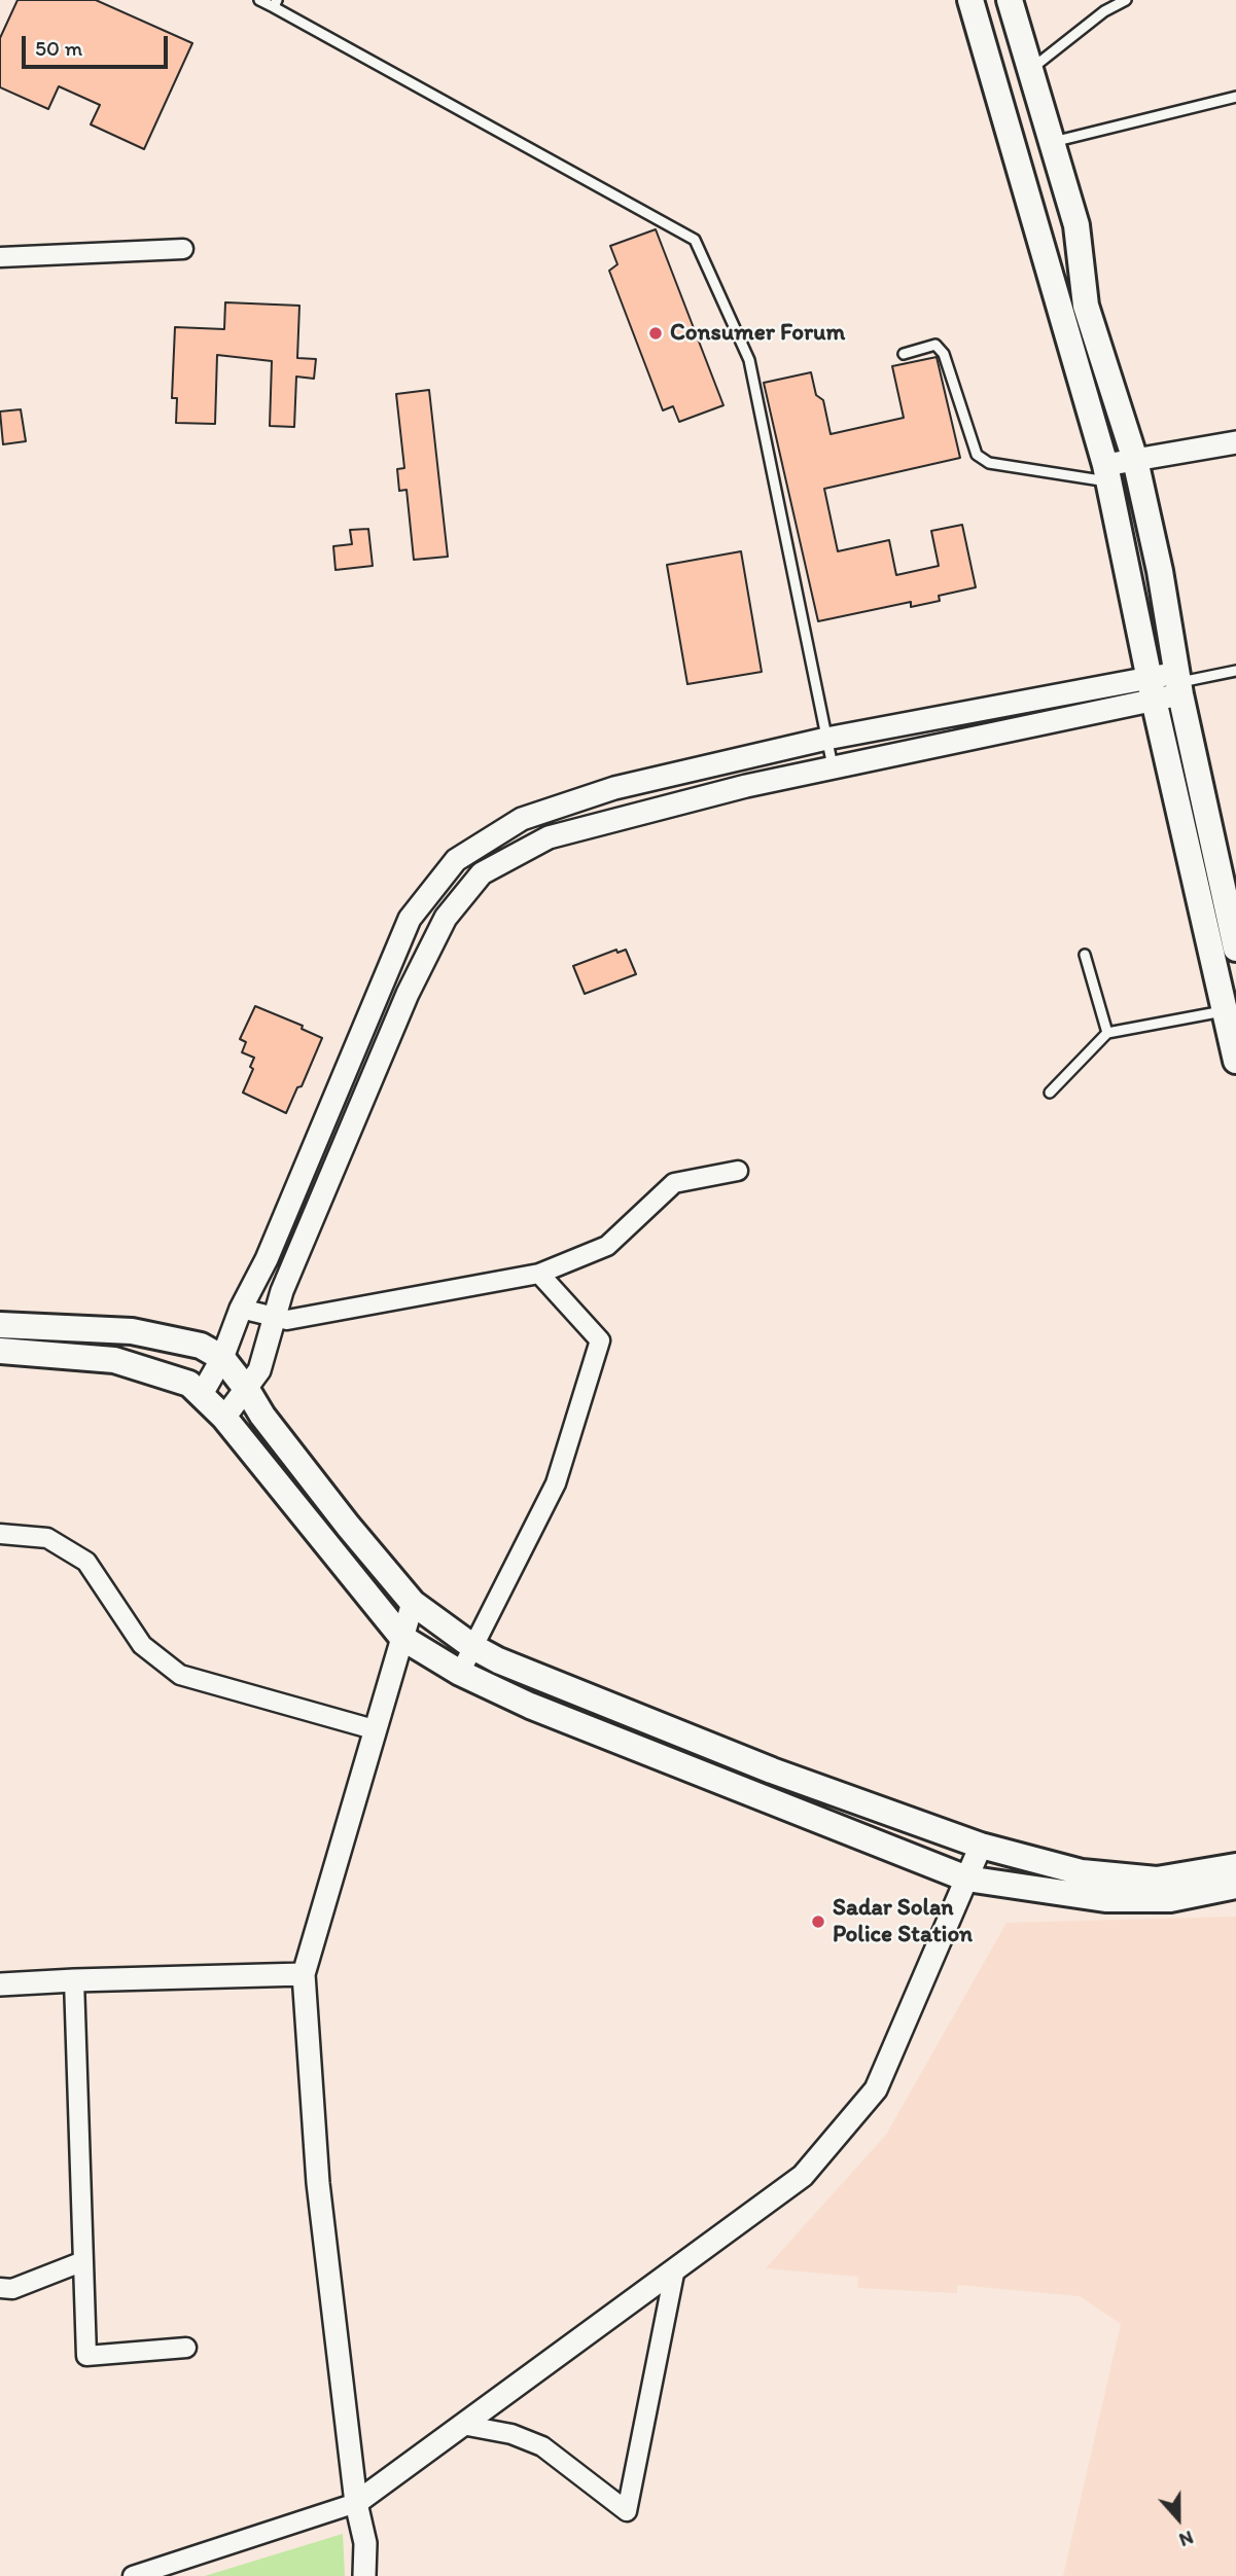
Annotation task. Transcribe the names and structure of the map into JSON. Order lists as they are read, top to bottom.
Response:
{
  "places": ["Consumer Forum", "Sadar Solan Police Station"],
  "scale_bar": "50 m",
  "north": "bottom"
}
